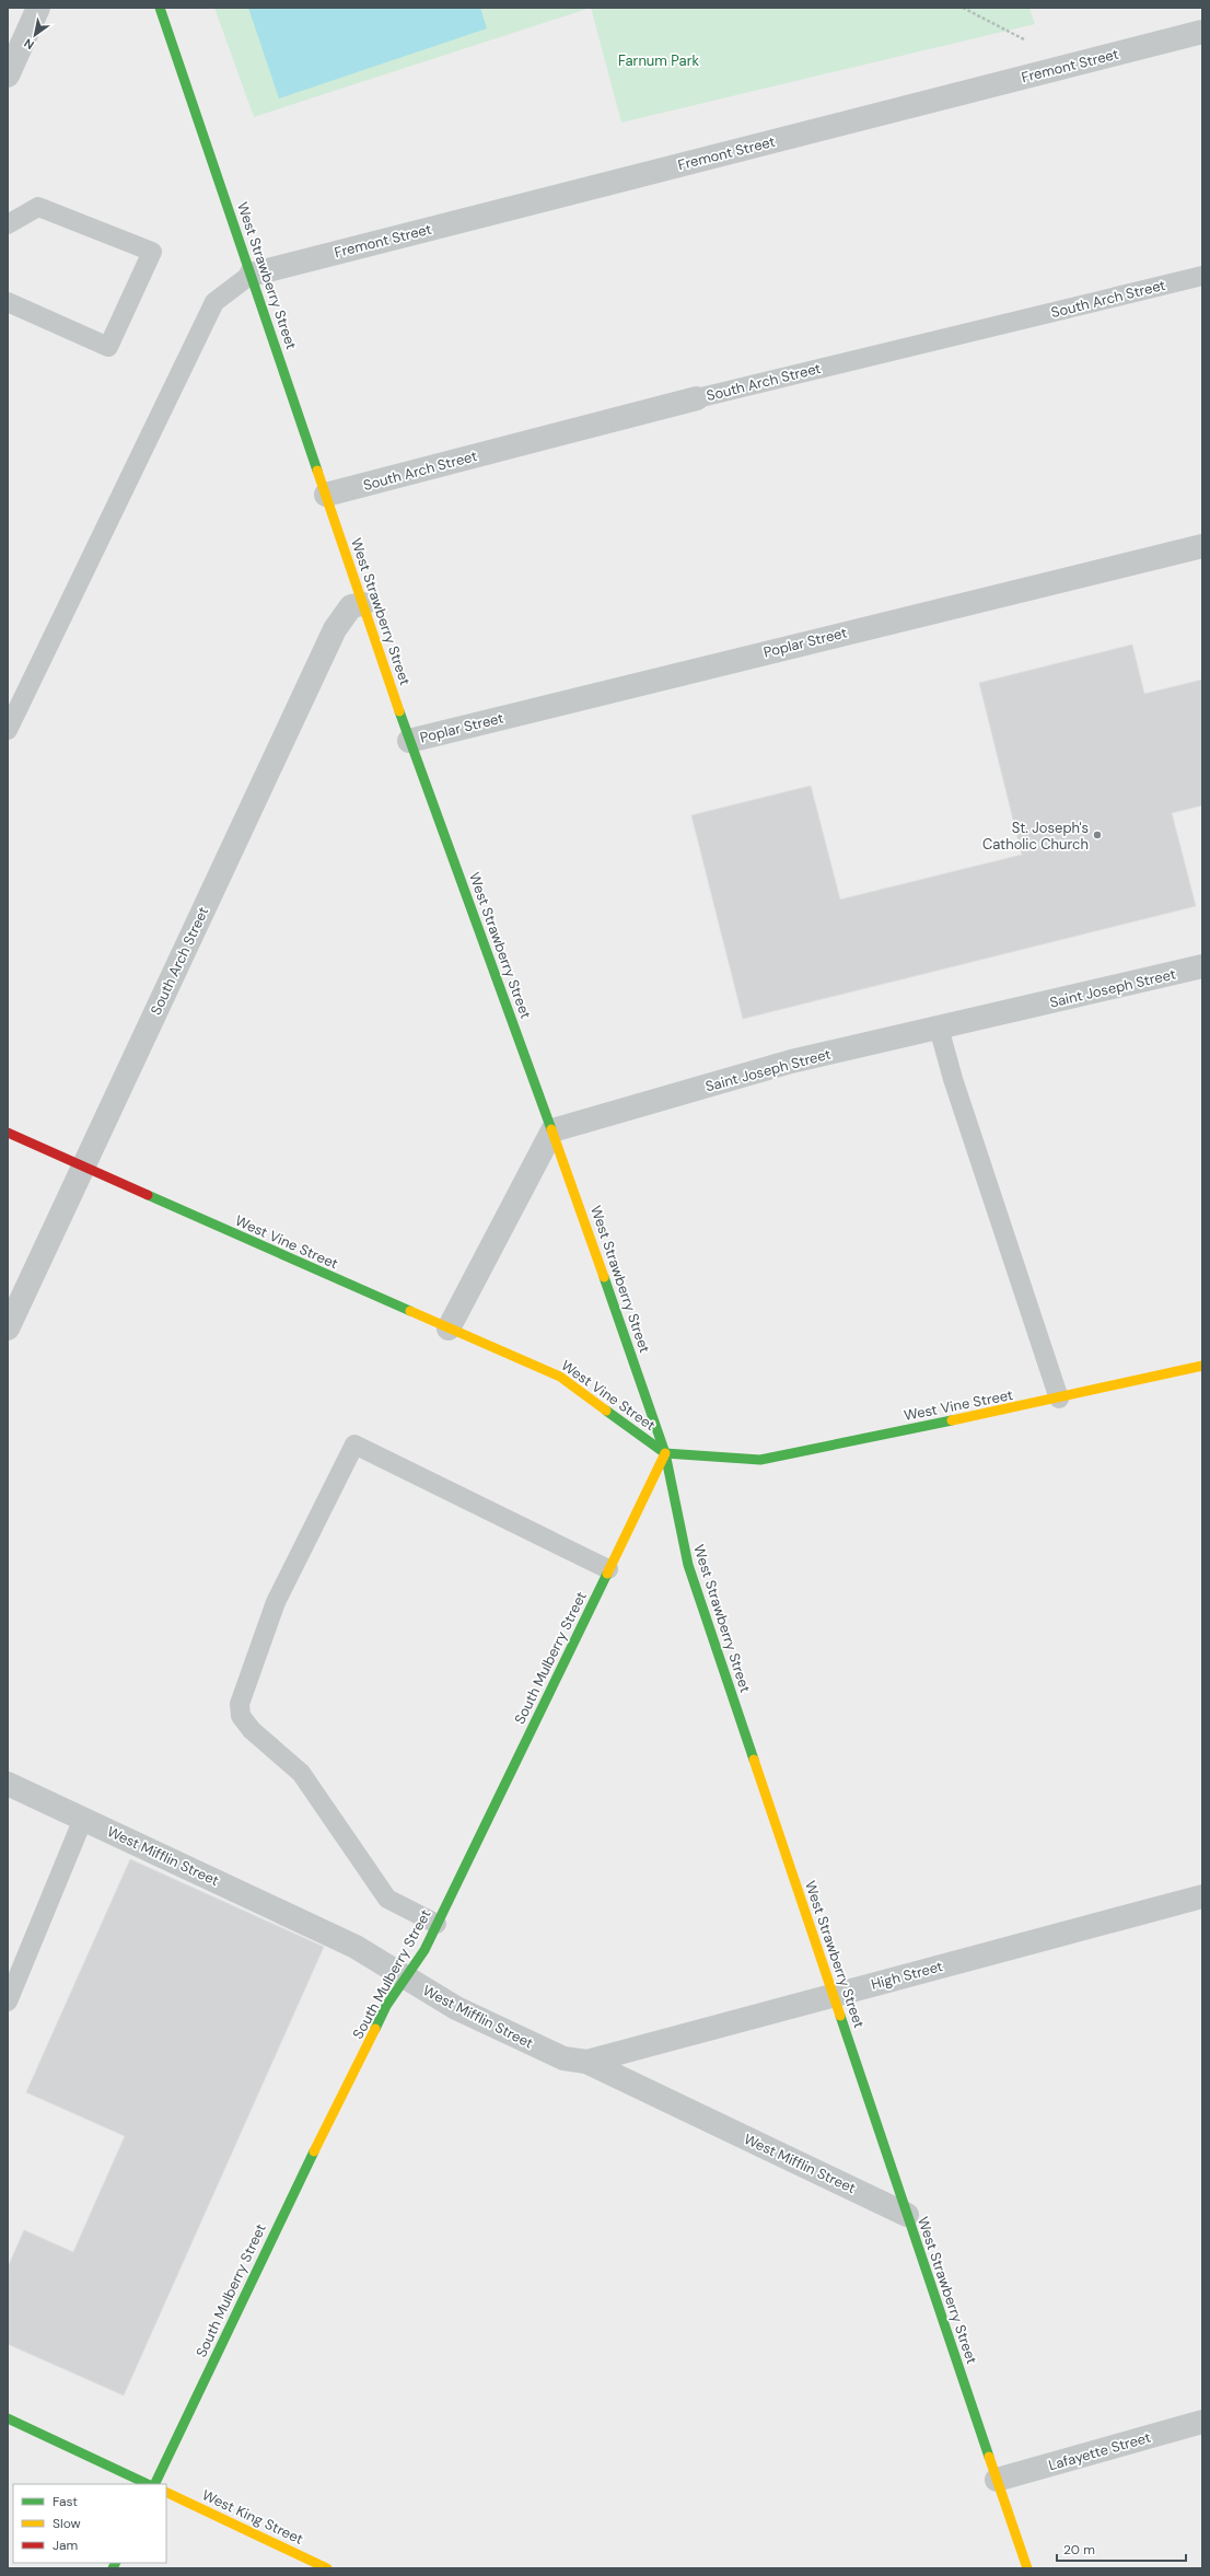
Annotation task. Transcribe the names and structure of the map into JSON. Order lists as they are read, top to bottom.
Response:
{
  "streets": {
    "street": [
      "Fremont Street",
      "West Strawberry Street",
      "South Arch Street",
      "Poplar Street",
      "Saint Joseph Street",
      "West Vine Street",
      "South Mulberry Street",
      "West Mifflin Street",
      "High Street",
      "Lafayette Street",
      "West King Street"
    ]
  },
  "crossings": [
    ["Fremont Street", "West Strawberry Street"],
    ["West Strawberry Street", "South Arch Street"],
    ["West Strawberry Street", "Poplar Street"],
    ["West Strawberry Street", "Saint Joseph Street"],
    ["West Strawberry Street", "West Vine Street"],
    ["West Strawberry Street", "South Mulberry Street"],
    ["West Strawberry Street", "West Mifflin Street"],
    ["West Strawberry Street", "High Street"],
    ["West Strawberry Street", "Lafayette Street"],
    ["South Arch Street", "West Vine Street"],
    ["West Vine Street", "South Mulberry Street"],
    ["South Mulberry Street", "West Mifflin Street"],
    ["West Mifflin Street", "High Street"]
  ],
  "parks": ["Farnum Park"],
  "places": ["St. Joseph's Catholic Church"],
  "legend": ["Fast", "Slow", "Jam"],
  "scale_bar": "20 m",
  "north": "bottom left"
}
